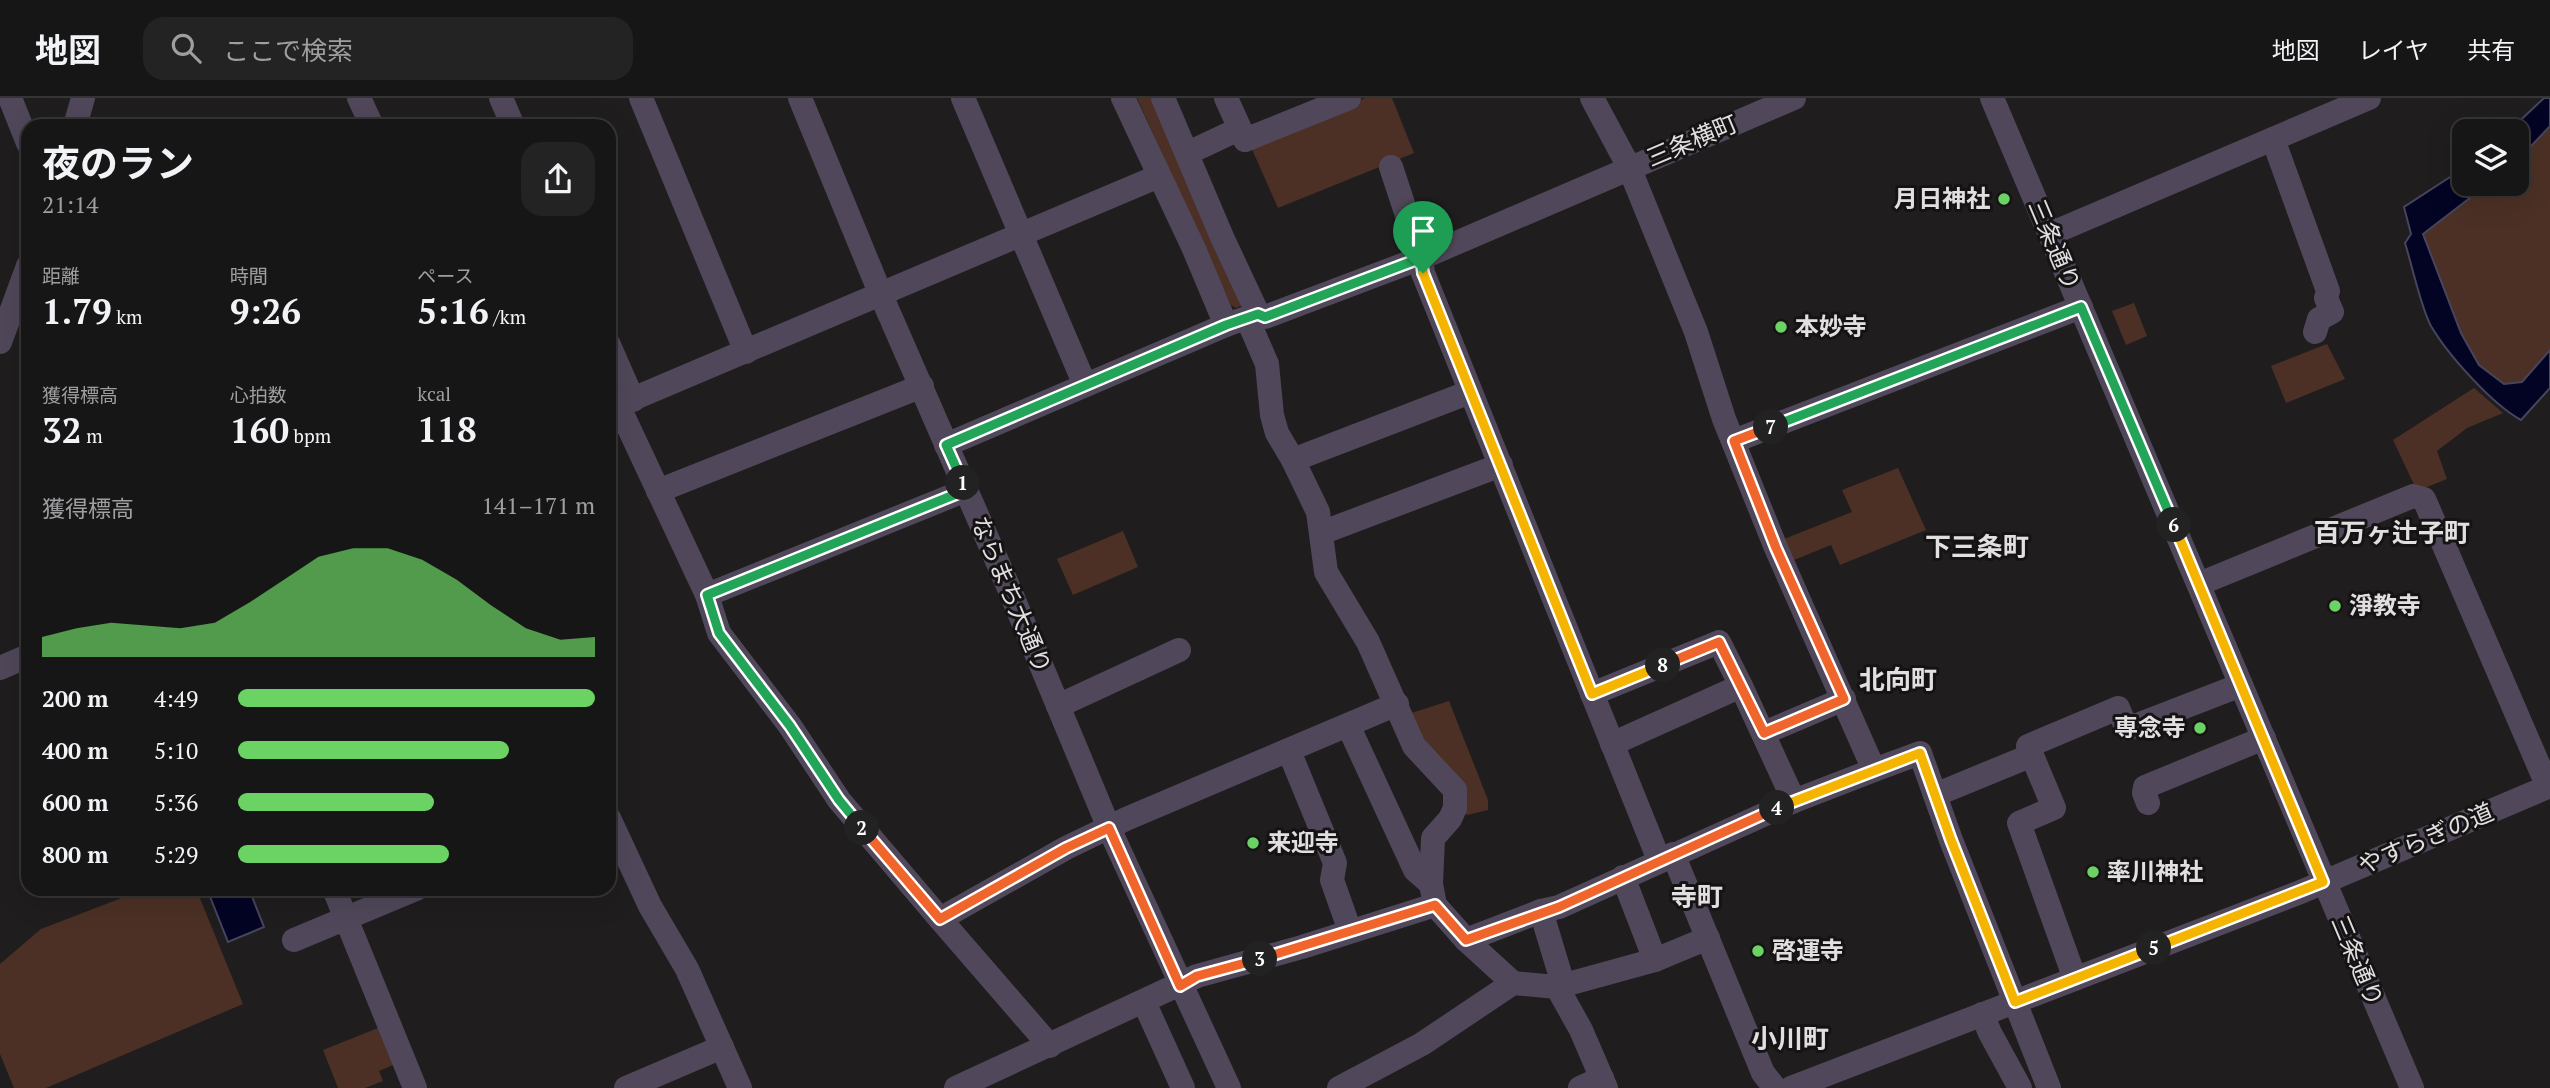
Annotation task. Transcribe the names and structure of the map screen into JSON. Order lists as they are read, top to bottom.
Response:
{
  "streets": {
    "street": [
      "三条横町",
      "三条通り",
      "ならまち大通り",
      "やすらぎの道"
    ]
  },
  "crossings": [
    ["三条横町", "ならまち大通り"],
    ["三条通り", "やすらぎの道"]
  ],
  "districts": [
    "百万ヶ辻子町",
    "下三条町",
    "北向町",
    "寺町",
    "小川町"
  ],
  "places": [
    "月日神社",
    "本妙寺",
    "淨教寺",
    "専念寺",
    "来迎寺",
    "率川神社",
    "啓運寺"
  ],
  "page": {
    "header": "地図",
    "search": "ここで検索",
    "nav": ["地図", "レイヤ", "共有"],
    "heading": ["夜のラン", "21:14"],
    "stats": [
      ["距離", "1.79 km"],
      ["時間", "9:26"],
      ["ペース", "5:16 /km"],
      ["獲得標高", "32 m"],
      ["心拍数", "160 bpm"],
      ["kcal", "118"]
    ],
    "pins": [
      "7",
      "1",
      "6",
      "8",
      "4",
      "2",
      "5",
      "3"
    ],
    "chart": ["獲得標高", "141–171 m"],
    "list": [
      {
        "name": "200 m",
        "note": "4:49"
      },
      {
        "name": "400 m",
        "note": "5:10"
      },
      {
        "name": "600 m",
        "note": "5:36"
      },
      {
        "name": "800 m",
        "note": "5:29"
      }
    ]
  }
}
